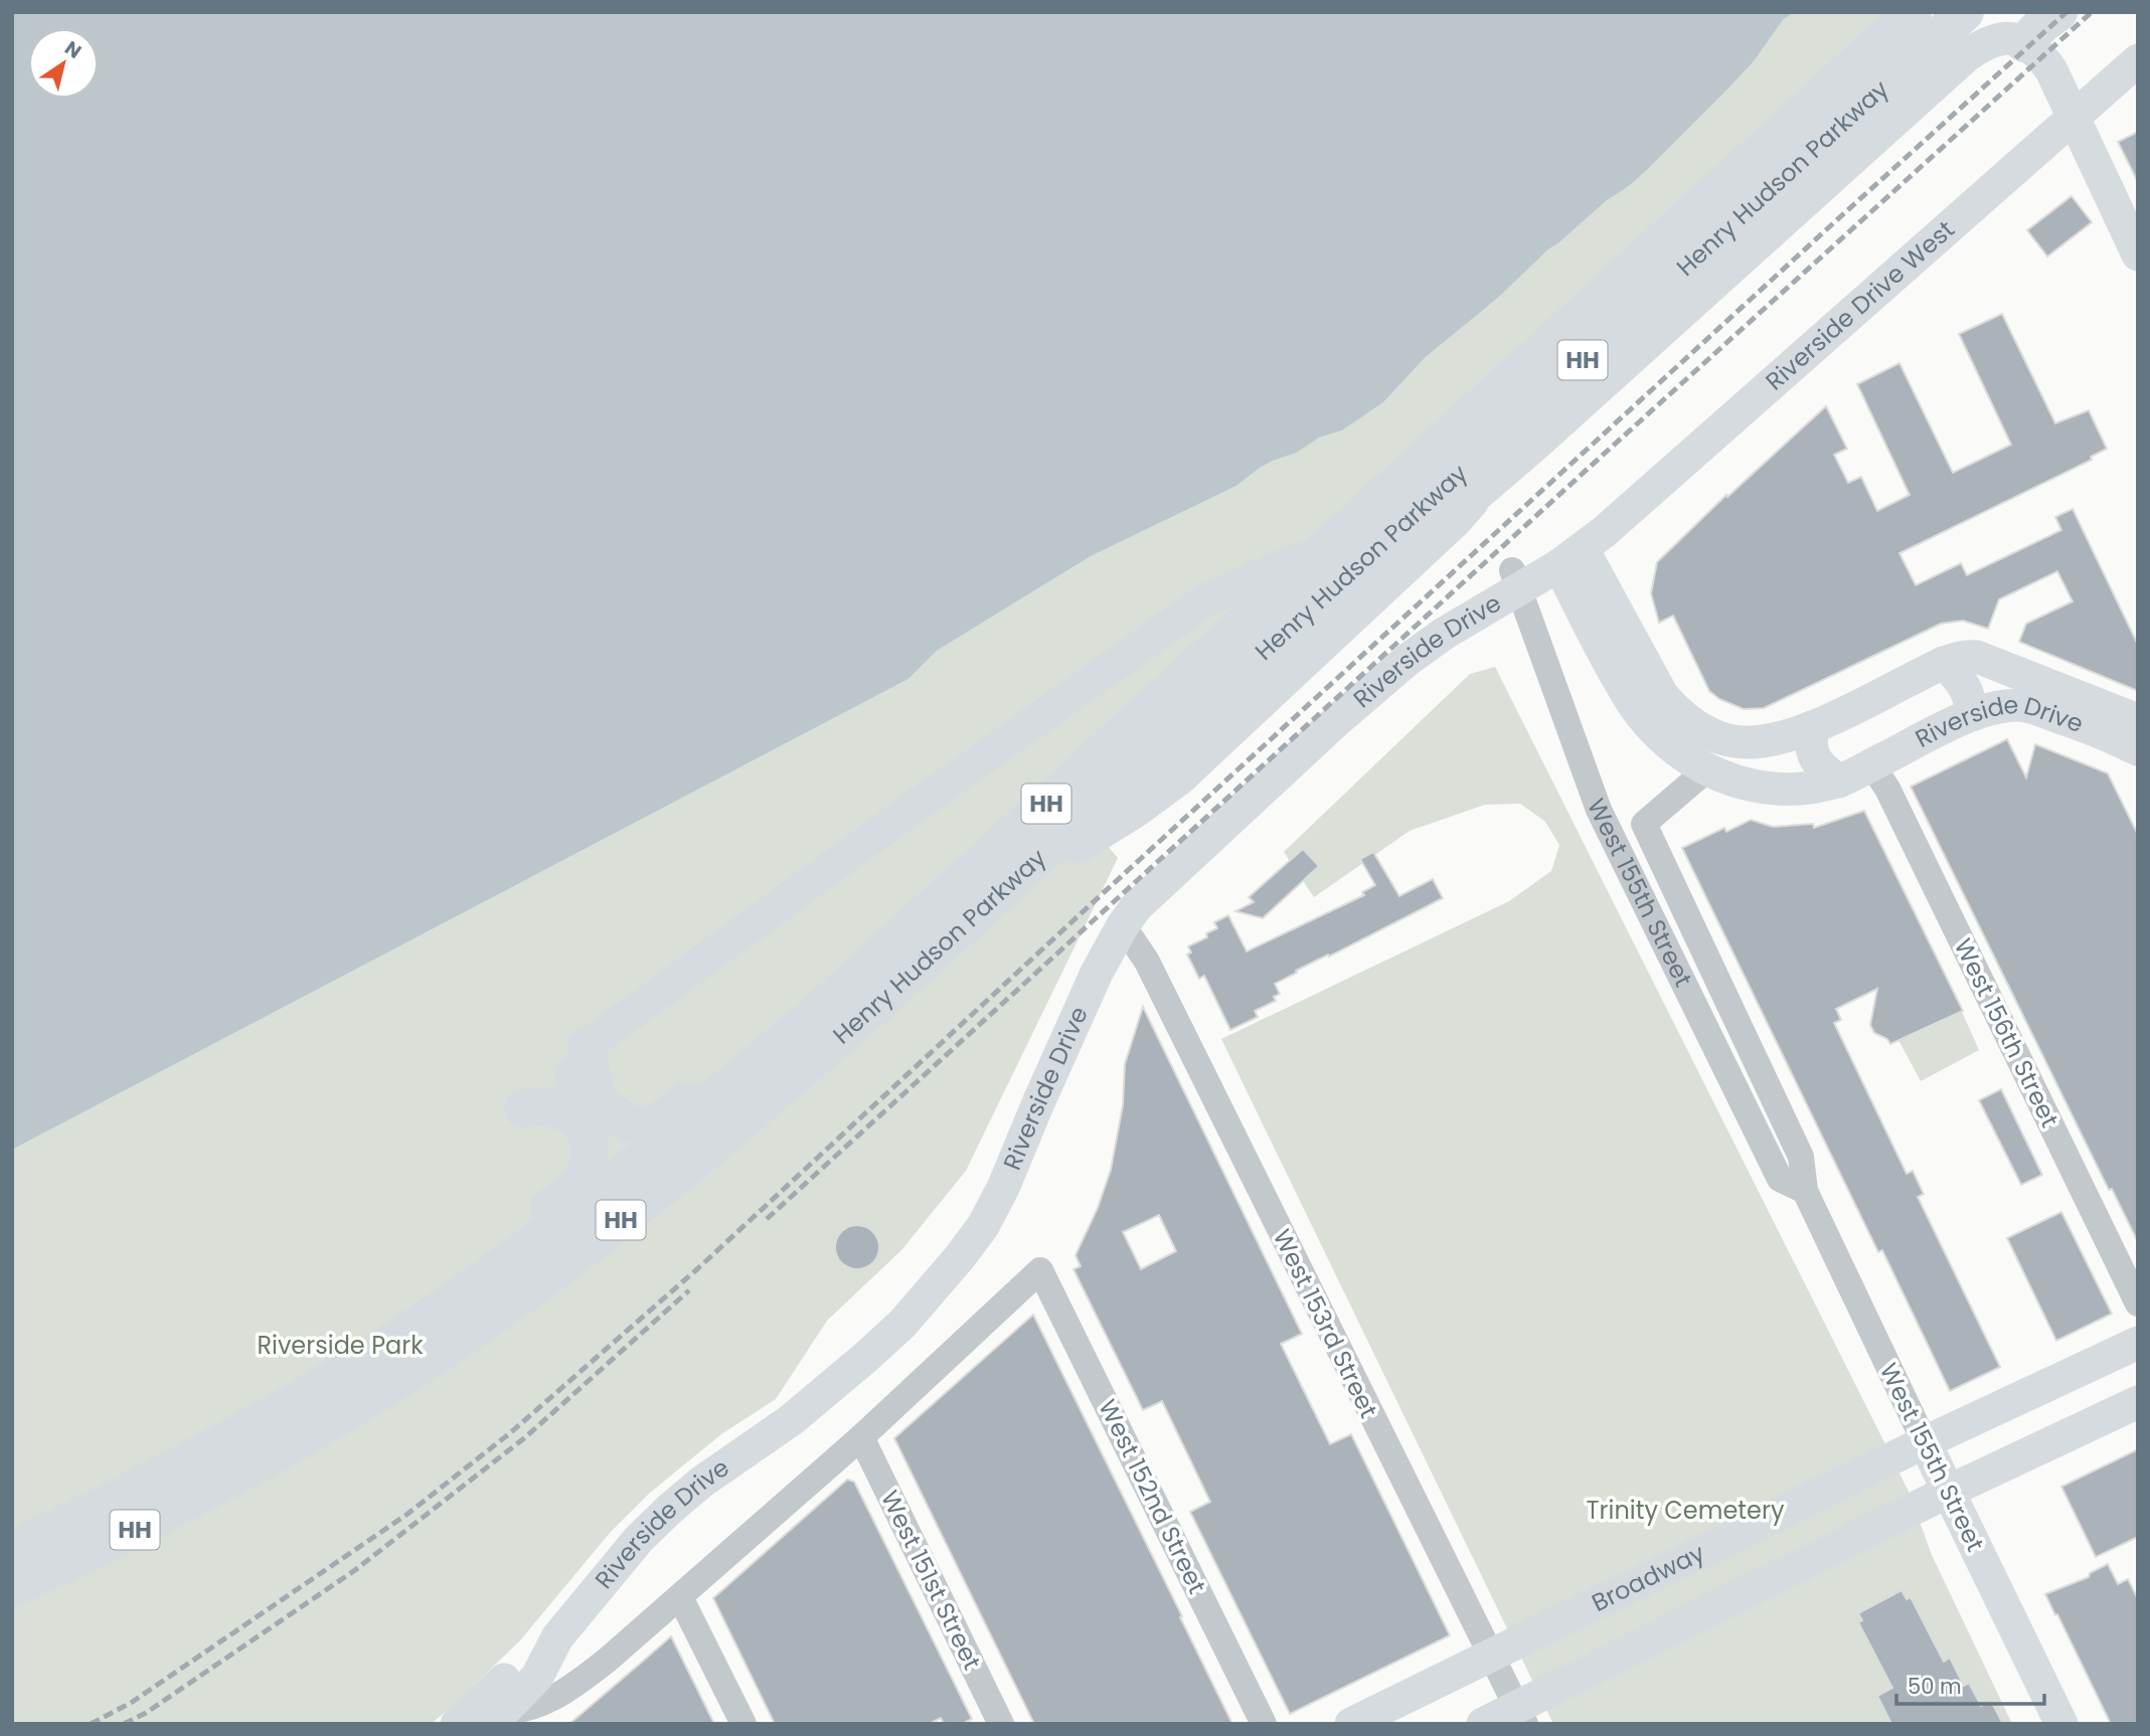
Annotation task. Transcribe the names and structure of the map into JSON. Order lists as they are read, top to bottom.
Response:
{
  "streets": {
    "highway": ["Henry Hudson Parkway", "HH"],
    "main road": [
      "Riverside Drive West",
      "Riverside Drive",
      "West 155th Street",
      "Broadway"
    ],
    "street": [
      "West 156th Street",
      "West 153rd Street",
      "West 152nd Street",
      "West 151st Street"
    ]
  },
  "crossings": [
    ["Riverside Drive West", "Riverside Drive"],
    ["Riverside Drive", "West 155th Street"],
    ["Riverside Drive", "West 156th Street"],
    ["Riverside Drive", "West 153rd Street"],
    ["Riverside Drive", "West 152nd Street"],
    ["Riverside Drive", "West 151st Street"],
    ["West 155th Street", "Broadway"],
    ["West 153rd Street", "Broadway"]
  ],
  "parks": ["Riverside Park", "Trinity Cemetery"],
  "scale_bar": "50 m",
  "north": "top right"
}
